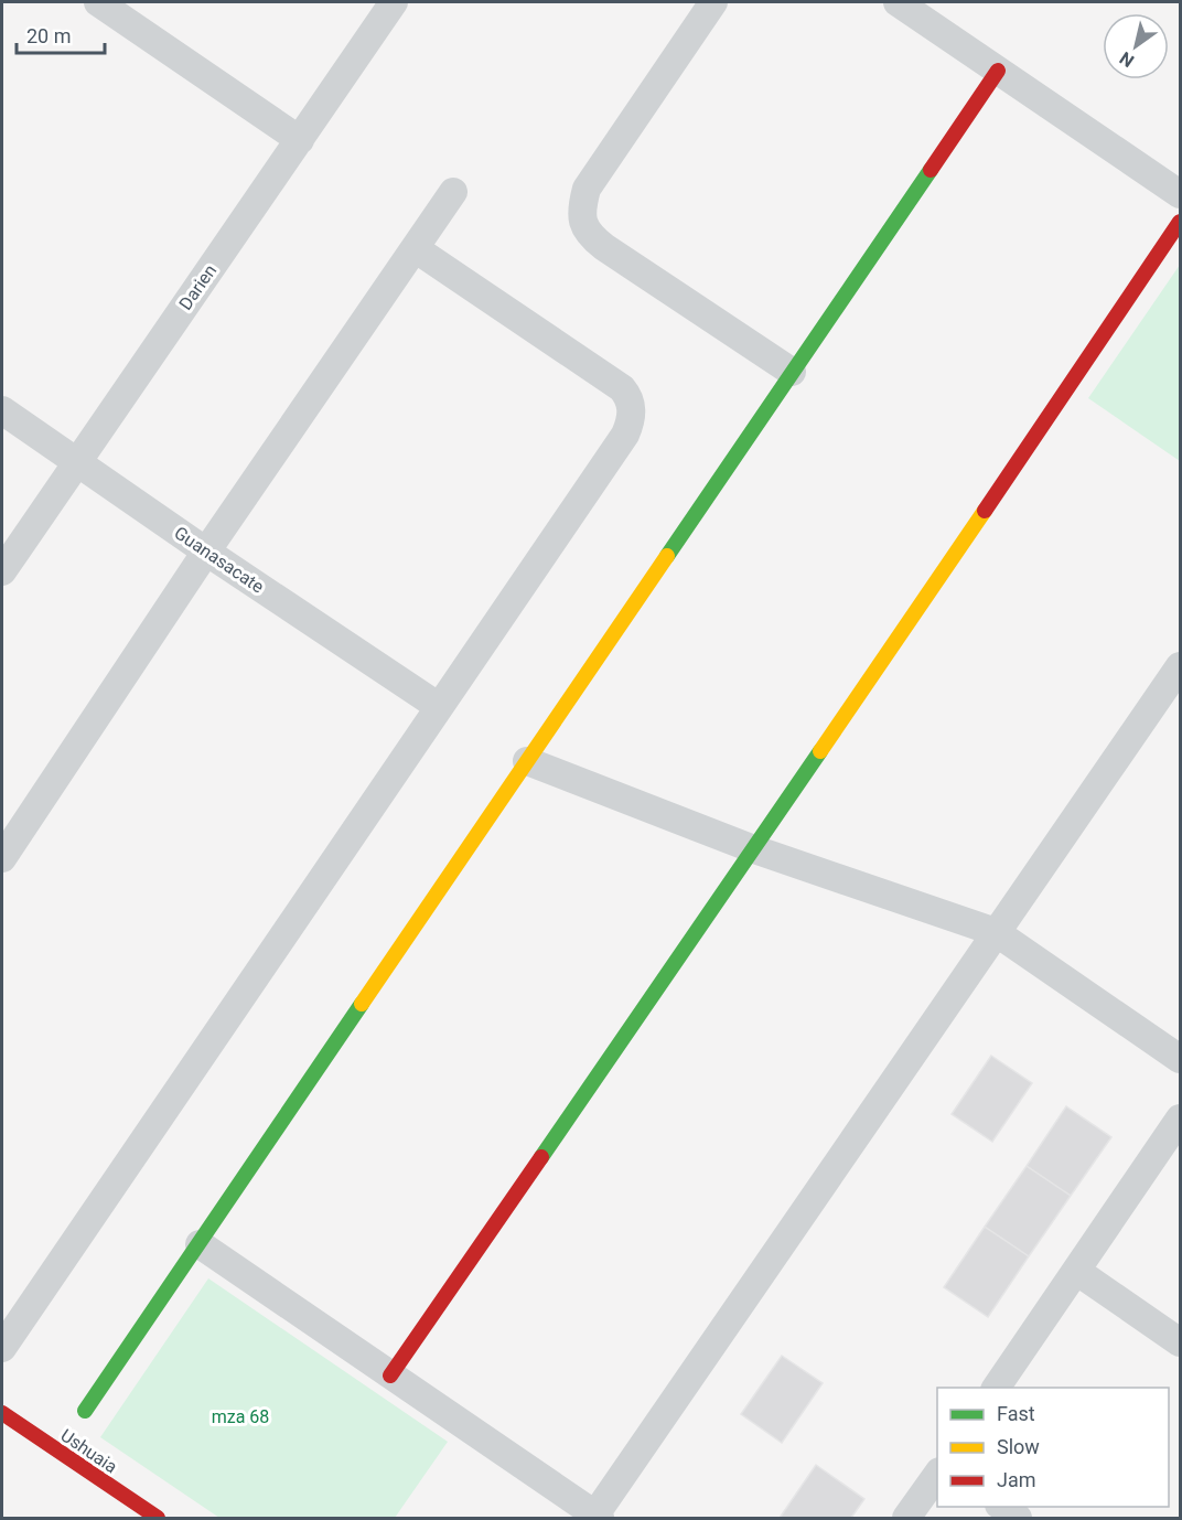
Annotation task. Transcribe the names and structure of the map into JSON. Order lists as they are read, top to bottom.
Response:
{
  "streets": {
    "street": ["Darien", "Guanasacate", "Ushuaia"]
  },
  "crossings": [
    ["Darien", "Guanasacate"]
  ],
  "parks": ["mza 68"],
  "legend": ["Fast", "Slow", "Jam"],
  "scale_bar": "20 m",
  "north": "bottom left"
}
